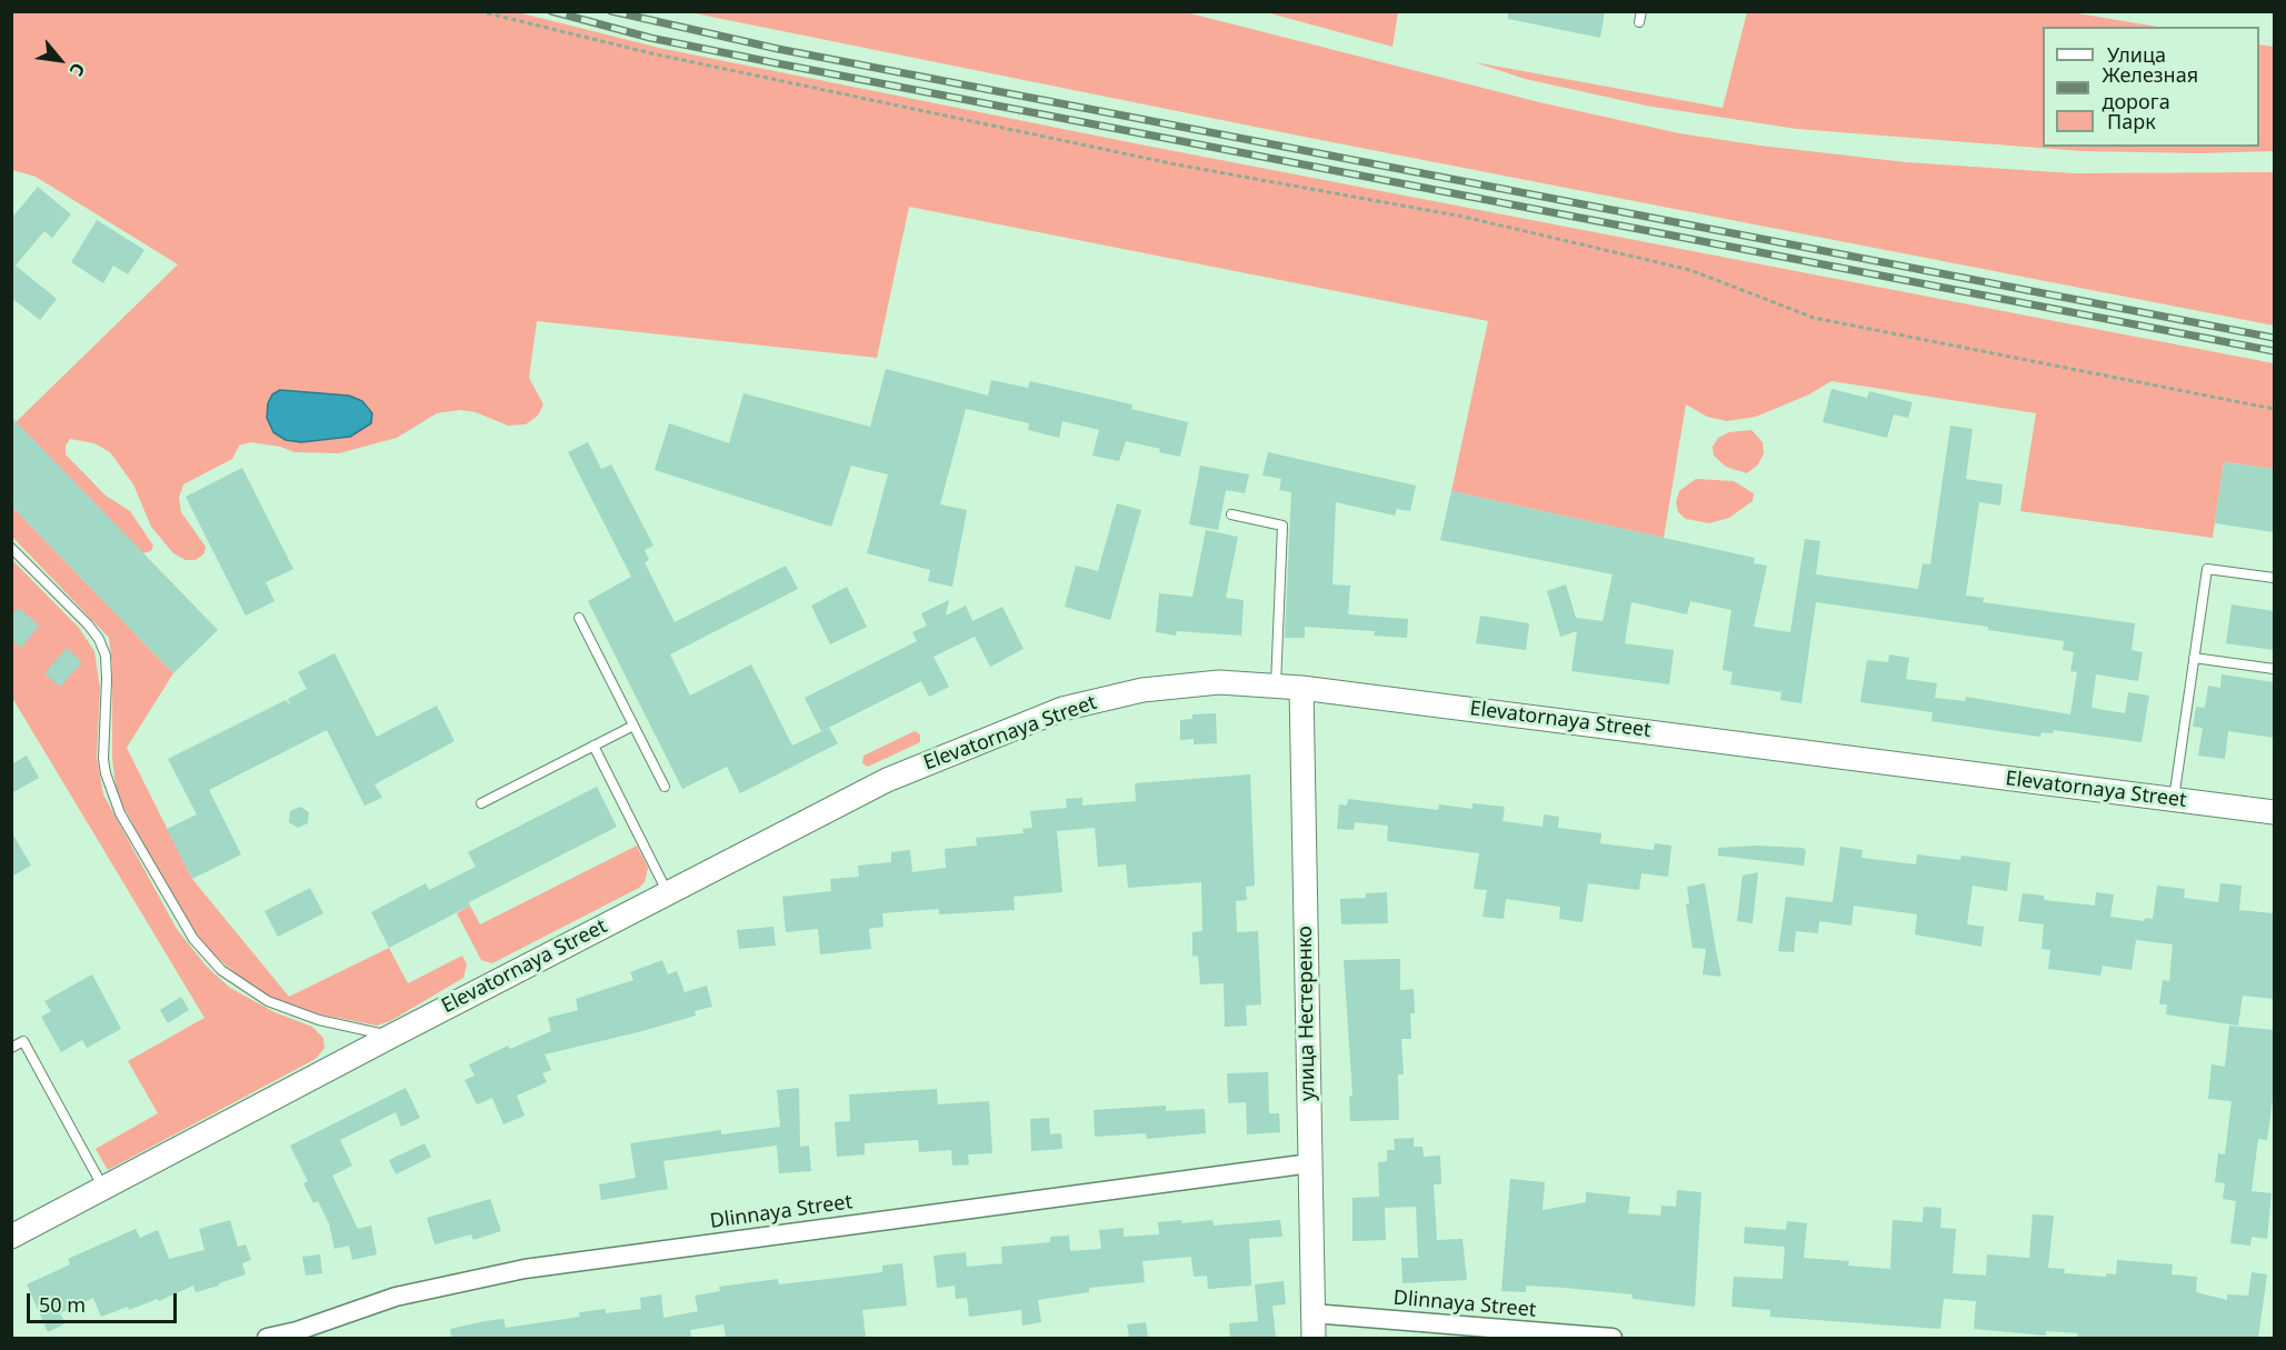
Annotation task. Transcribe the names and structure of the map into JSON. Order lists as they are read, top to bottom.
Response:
{
  "streets": {
    "street": ["Elevatornaya Street", "улица Нестеренко", "Dlinnaya Street"]
  },
  "crossings": [
    ["Elevatornaya Street", "улица Нестеренко"],
    ["улица Нестеренко", "Dlinnaya Street"]
  ],
  "legend": ["Улица", "Железная дорога", "Парк"],
  "scale_bar": "50 m",
  "north": "bottom right"
}
